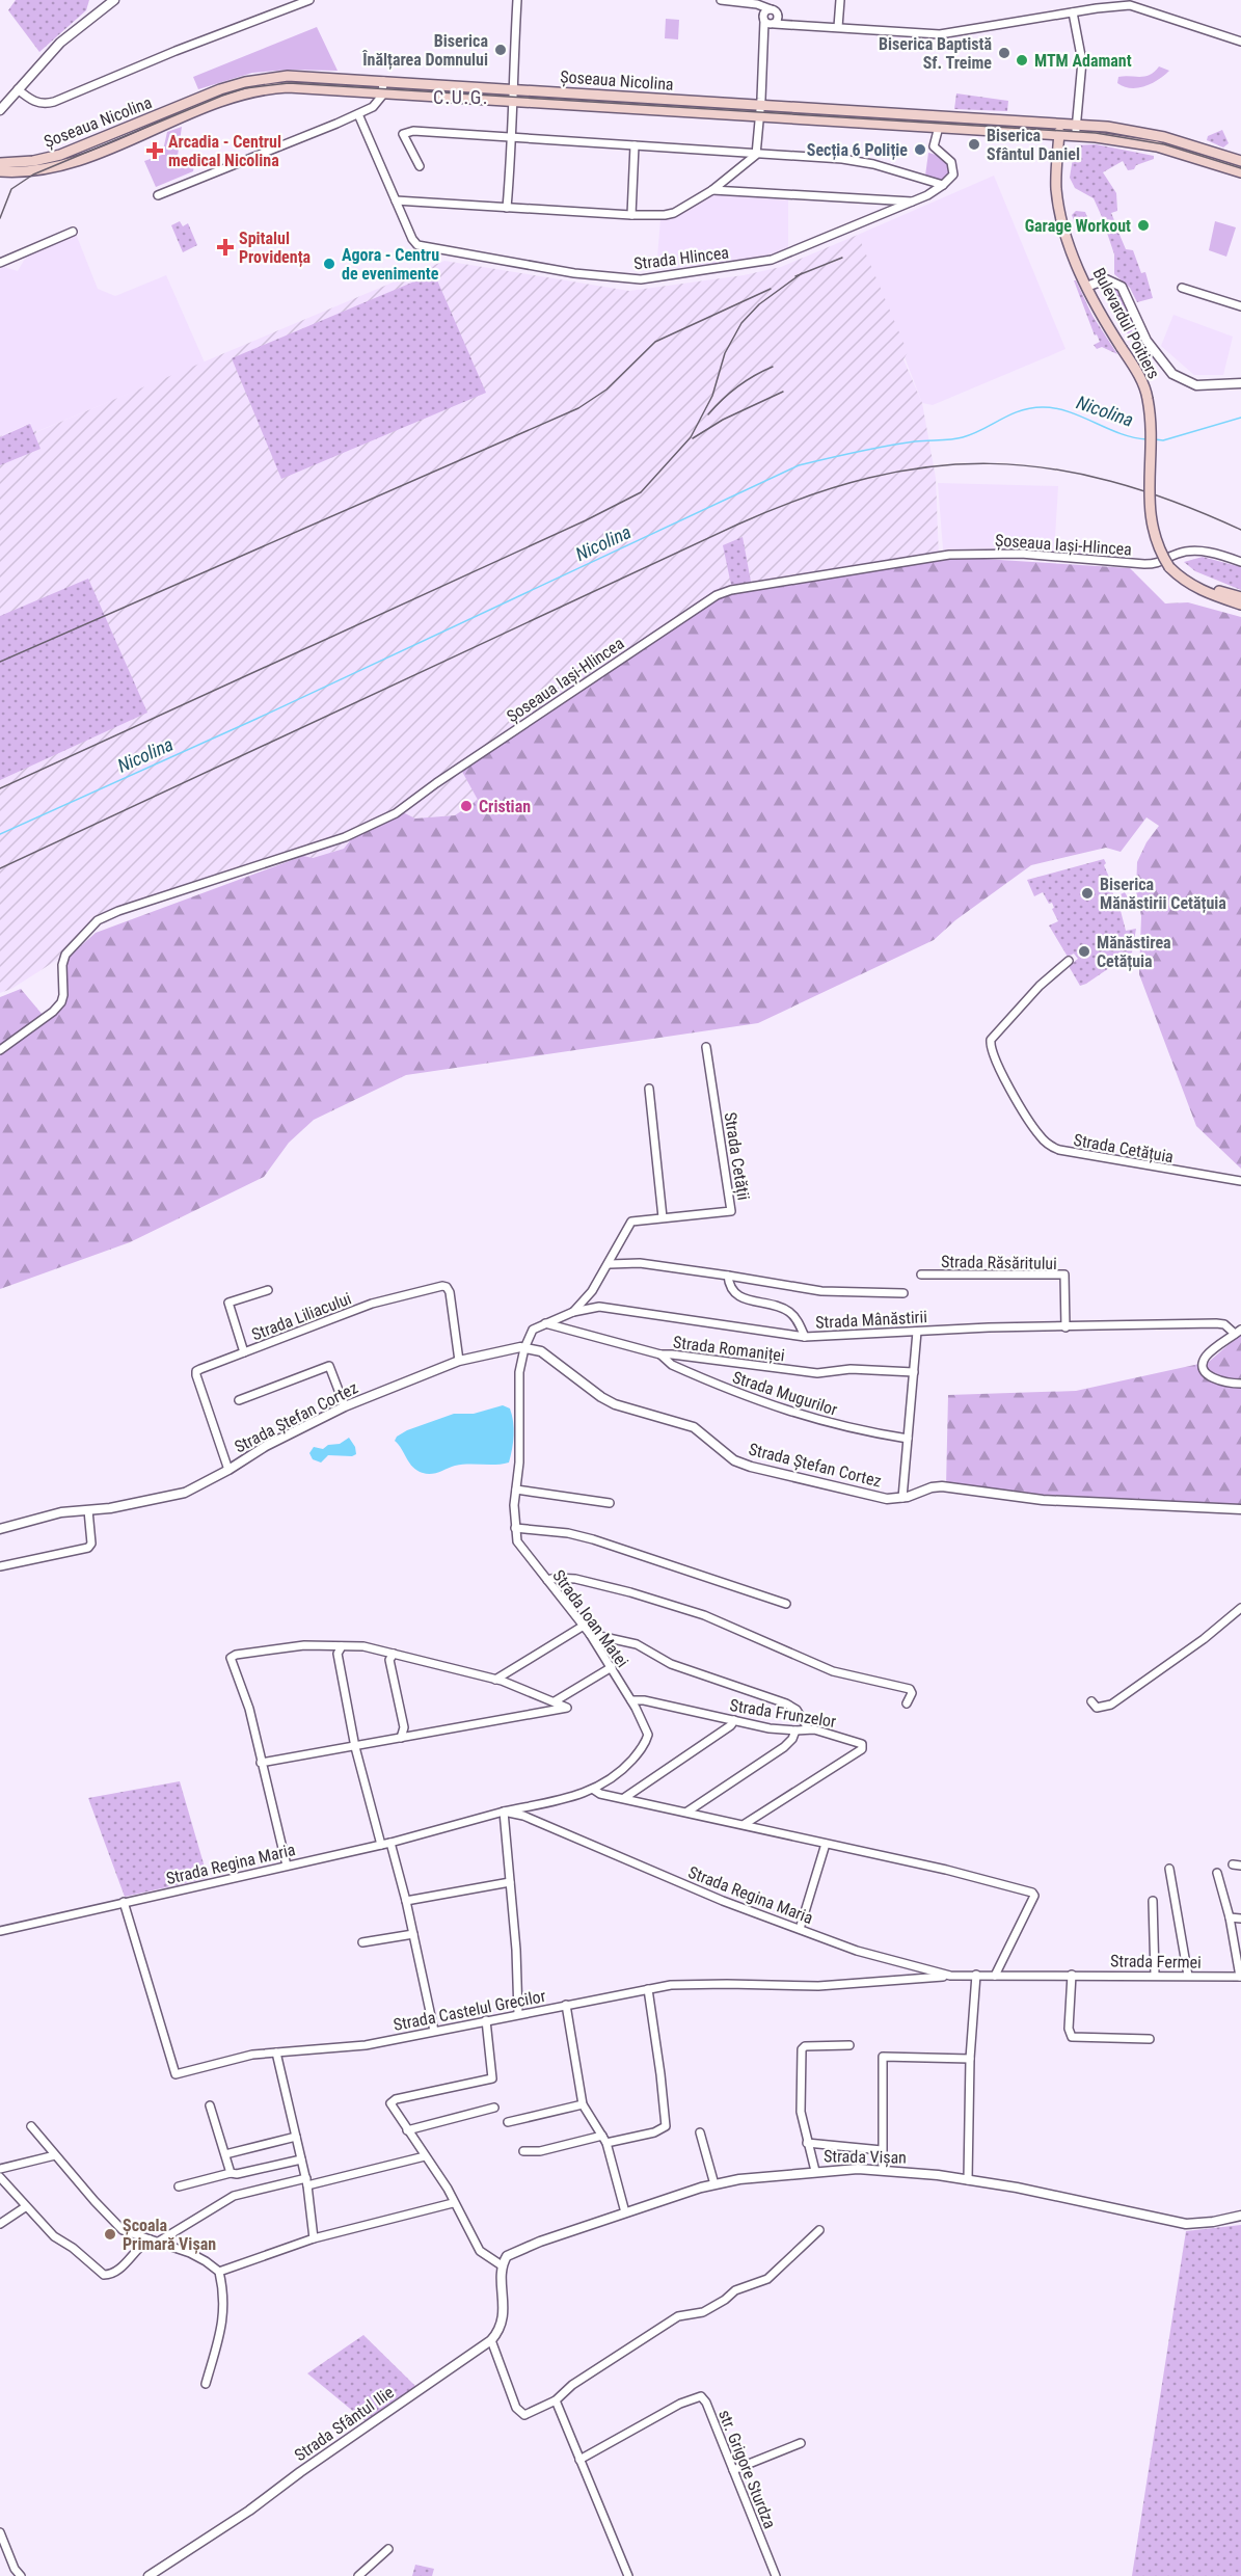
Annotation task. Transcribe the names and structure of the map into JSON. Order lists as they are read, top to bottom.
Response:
{
  "streets": {
    "main road": ["Șoseaua Nicolina", "Bulevardul Poitiers"],
    "street": [
      "Strada Hlincea",
      "Șoseaua Iași-Hlincea",
      "Strada Cetățuia",
      "Strada Cetății",
      "Strada Răsăritului",
      "Strada Liliacului",
      "Strada Mânăstirii",
      "Strada Romaniței",
      "Strada Mugurilor",
      "Strada Ștefan Cortez",
      "Strada Ioan Matei",
      "Strada Frunzelor",
      "Strada Regina Maria",
      "Strada Fermei",
      "Strada Castelul Grecilor",
      "Strada Vișan",
      "Strada Sfântul Ilie",
      "str. Grigore Sturdza"
    ]
  },
  "crossings": [
    ["Șoseaua Nicolina", "Bulevardul Poitiers"],
    ["Strada Cetății", "Strada Mânăstirii"],
    ["Strada Răsăritului", "Strada Mânăstirii"],
    ["Strada Liliacului", "Strada Ștefan Cortez"],
    ["Strada Mânăstirii", "Strada Romaniței"],
    ["Strada Mânăstirii", "Strada Ștefan Cortez"],
    ["Strada Mânăstirii", "Strada Ioan Matei"],
    ["Strada Romaniței", "Strada Mugurilor"],
    ["Strada Ștefan Cortez", "Strada Ioan Matei"],
    ["Strada Ioan Matei", "Strada Frunzelor"],
    ["Strada Ioan Matei", "Strada Regina Maria"],
    ["Strada Regina Maria", "Strada Fermei"],
    ["Strada Regina Maria", "Strada Castelul Grecilor"]
  ],
  "districts": ["C.U.G."],
  "water": ["Nicolina"],
  "places": {
    "other": [
      "Biserica Înălțarea Domnului",
      "Biserica Baptistă Sf. Treime",
      "MTM Adamant",
      "Biserica Sfântul Daniel",
      "Secția 6 Poliție",
      "Garage Workout",
      "Agora - Centru de evenimente",
      "Cristian",
      "Biserica Mănăstirii Cetățuia",
      "Mănăstirea Cetățuia",
      "Școala Primară Vișan"
    ],
    "health": ["Arcadia - Centrul medical Nicolina", "Spitalul Providența"]
  }
}
